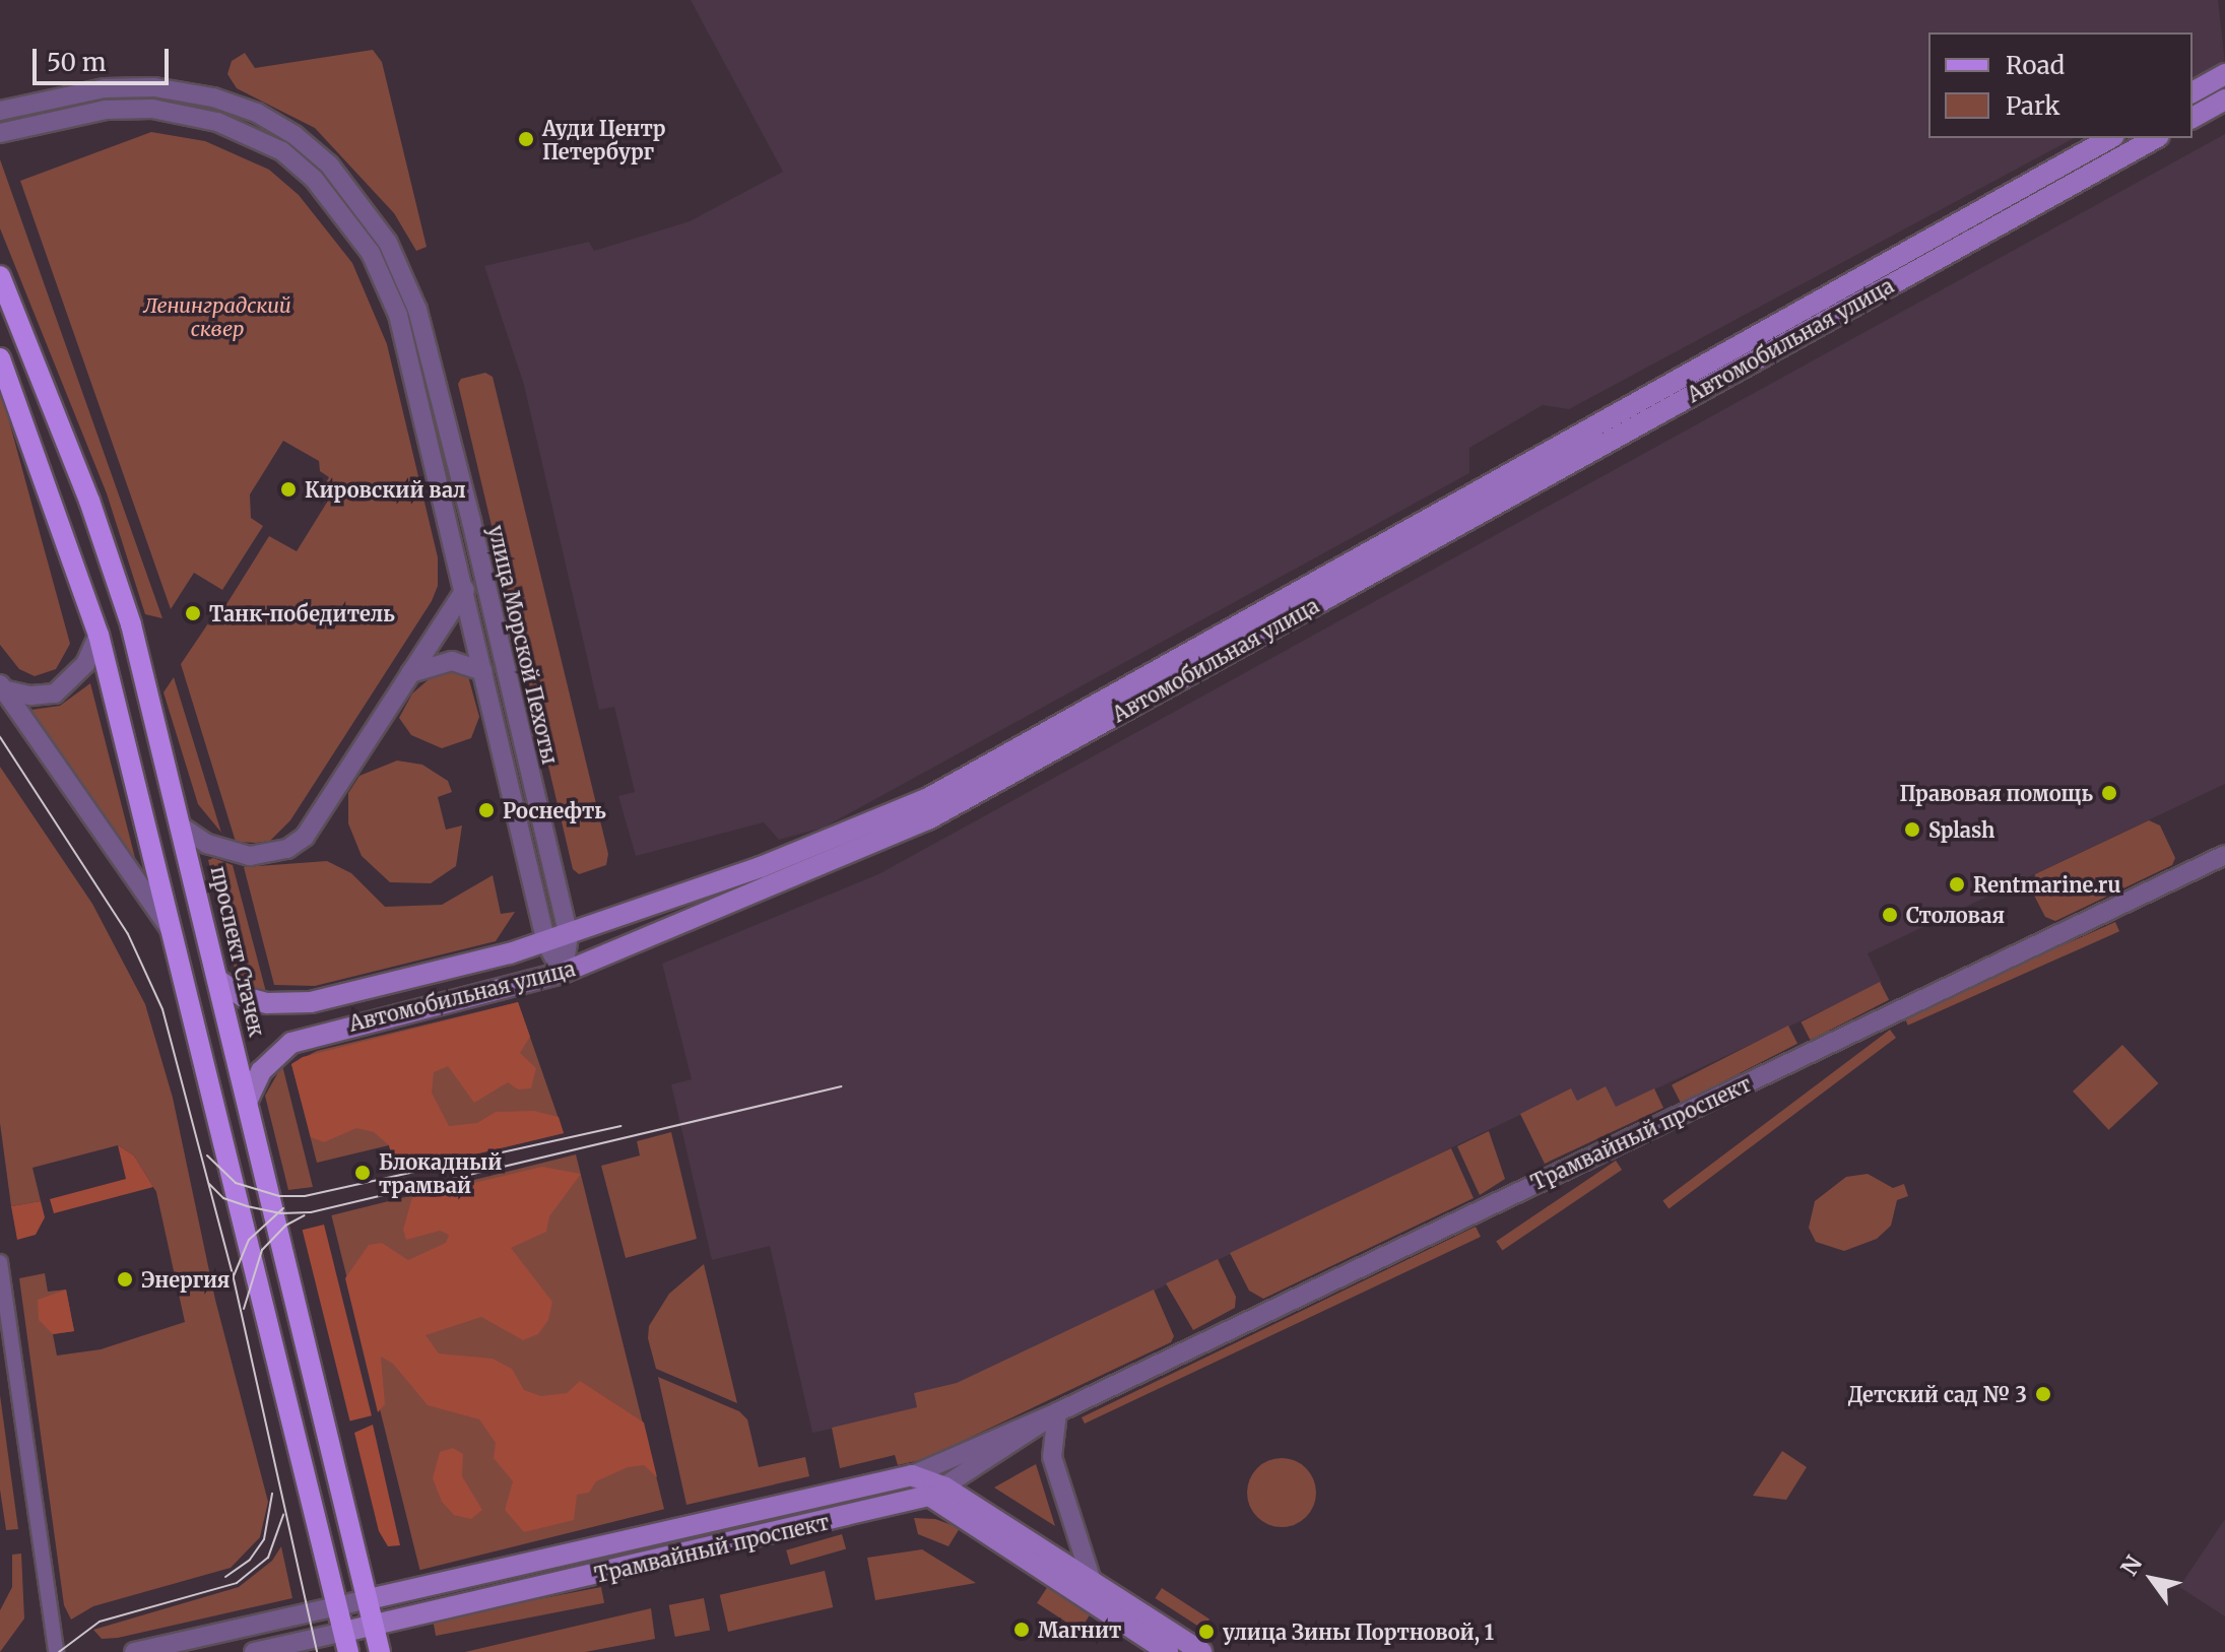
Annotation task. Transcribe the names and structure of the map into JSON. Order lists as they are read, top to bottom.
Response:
{
  "streets": {
    "main road": ["Автомобильная улица", "проспект Стачек", "Трамвайный проспект"],
    "street": ["улица Морской Пехоты"]
  },
  "crossings": [
    ["Автомобильная улица", "улица Морской Пехоты"],
    ["Автомобильная улица", "проспект Стачек"],
    ["проспект Стачек", "Трамвайный проспект"]
  ],
  "parks": ["Ленинградский сквер"],
  "places": [
    "Ауди Центр Петербург",
    "Кировский вал",
    "Танк-победитель",
    "Правовая помощь",
    "Роснефть",
    "Splash",
    "Rentmarine.ru",
    "Столовая",
    "Блокадный трамвай",
    "Энергия",
    "Детский сад № 3",
    "Магнит",
    "улица Зины Портновой, 1"
  ],
  "legend": ["Road", "Park"],
  "scale_bar": "50 m",
  "north": "top left"
}
